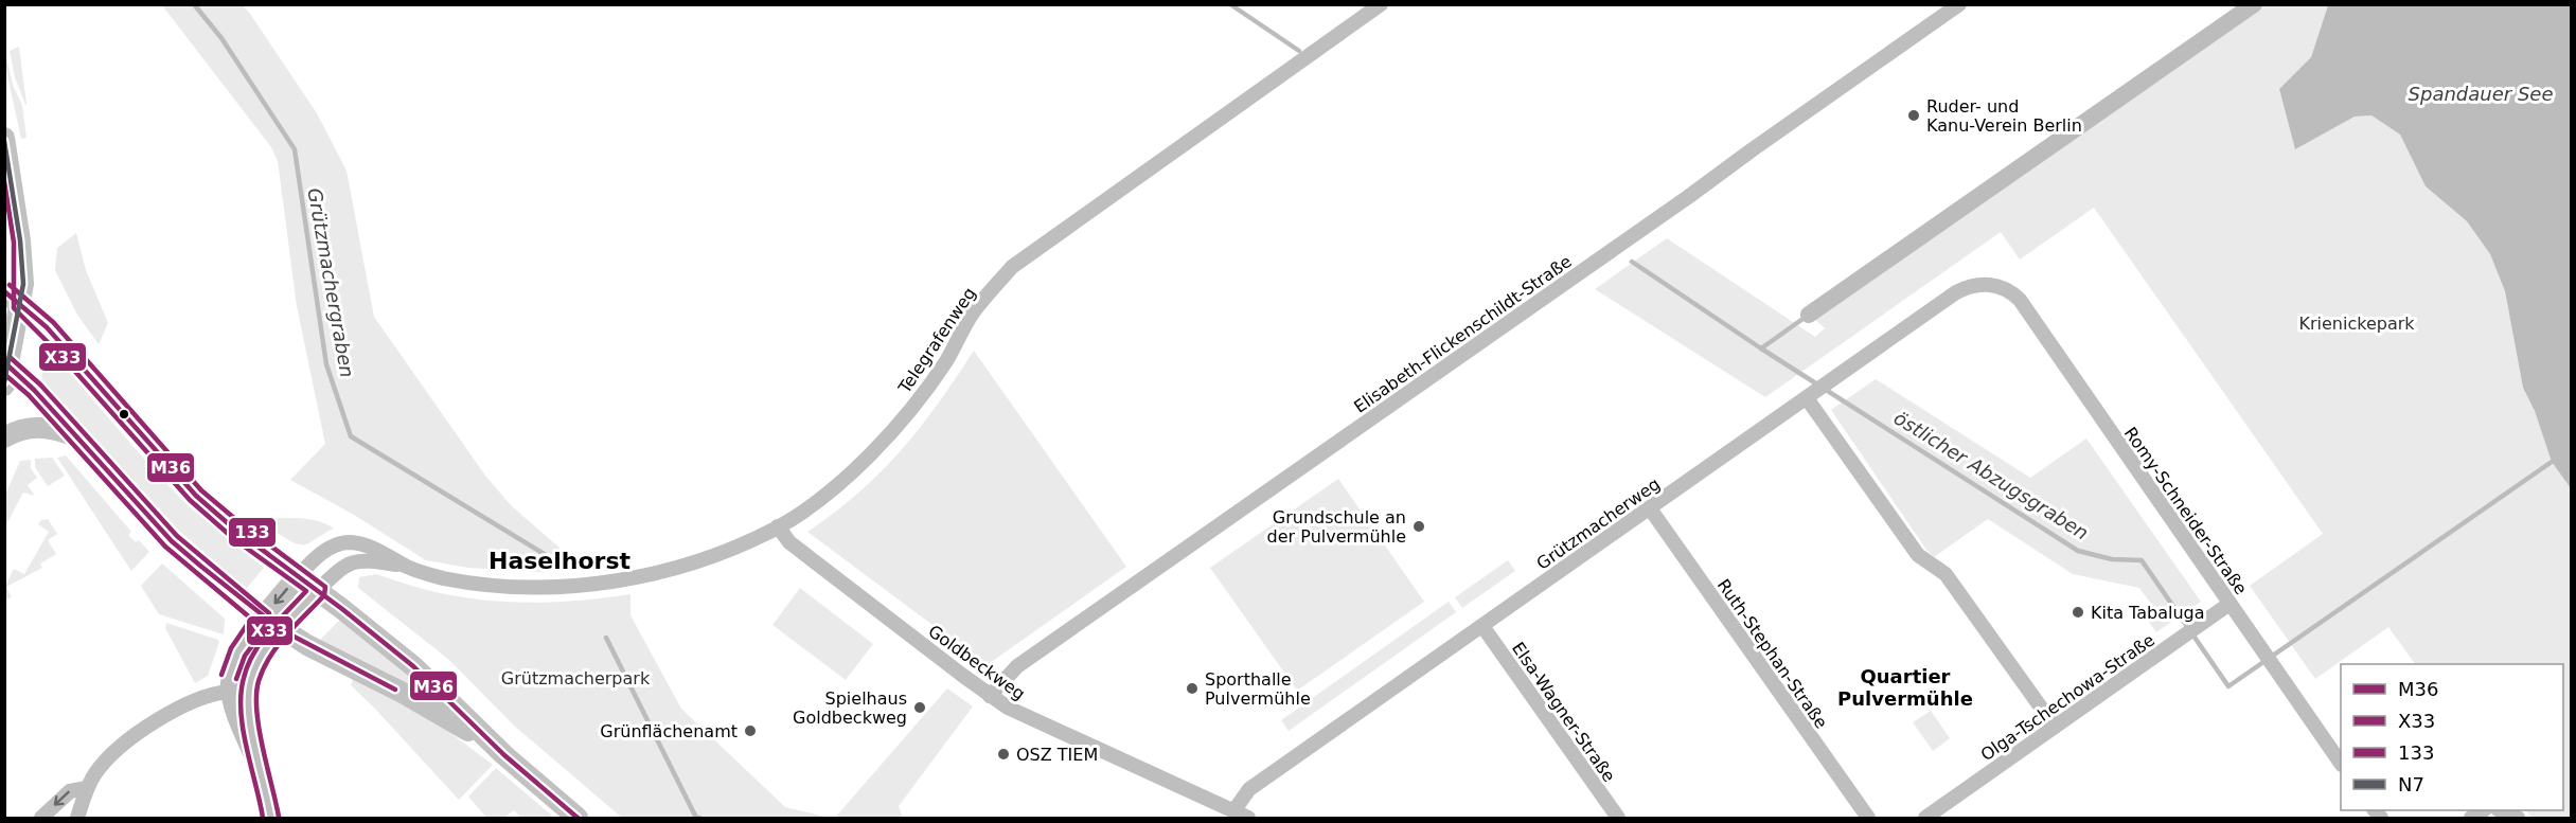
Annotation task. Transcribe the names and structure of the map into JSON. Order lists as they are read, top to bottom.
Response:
{
  "streets": {
    "street": [
      "Elisabeth-Flickenschildt-Straße",
      "Telegrafenweg",
      "Romy-Schneider-Straße",
      "Grützmacherweg",
      "Ruth-Stephan-Straße",
      "Goldbeckweg",
      "Olga-Tschechowa-Straße",
      "Elsa-Wagner-Straße"
    ]
  },
  "crossings": [
    ["Elisabeth-Flickenschildt-Straße", "Goldbeckweg"],
    ["Telegrafenweg", "Goldbeckweg"],
    ["Romy-Schneider-Straße", "Grützmacherweg"],
    ["Romy-Schneider-Straße", "Olga-Tschechowa-Straße"],
    ["Grützmacherweg", "Ruth-Stephan-Straße"],
    ["Grützmacherweg", "Goldbeckweg"],
    ["Grützmacherweg", "Elsa-Wagner-Straße"]
  ],
  "districts": ["Haselhorst", "Quartier Pulvermühle"],
  "water": ["Spandauer See", "Grützmachergraben", "östlicher Abzugsgraben"],
  "parks": ["Krienickepark", "Grützmacherpark"],
  "places": [
    "Ruder- und Kanu-Verein Berlin",
    "Grundschule an der Pulvermühle",
    "Kita Tabaluga",
    "Sporthalle Pulvermühle",
    "Spielhaus Goldbeckweg",
    "Grünflächenamt",
    "OSZ TIEM"
  ],
  "lines": [
    "transit line N7",
    "transit line X33",
    "transit line 133",
    "transit line M36"
  ],
  "legend": [
    "M36",
    "X33",
    "133",
    "N7"
  ]
}
